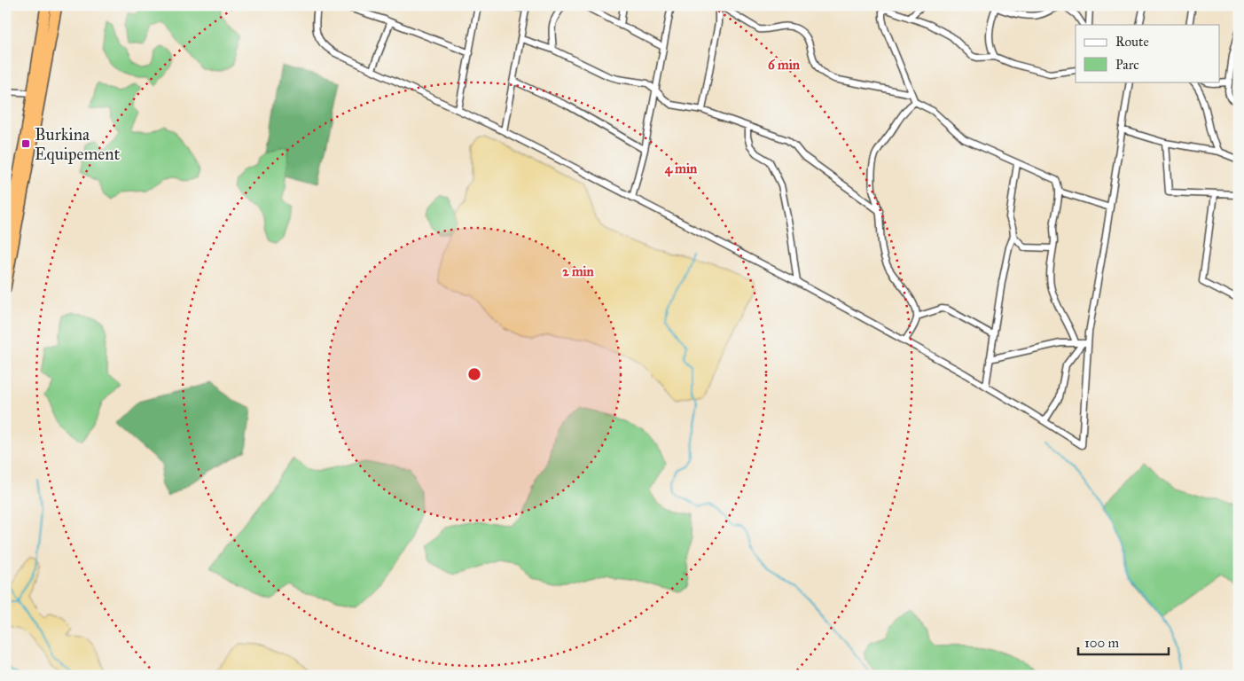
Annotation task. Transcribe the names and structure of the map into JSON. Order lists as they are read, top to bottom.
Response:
{
  "places": {
    "transit": ["Burkina Equipement"]
  },
  "legend": ["Route", "Parc"],
  "scale_bar": "100 m",
  "rings": ["6 min", "4 min", "2 min"]
}
